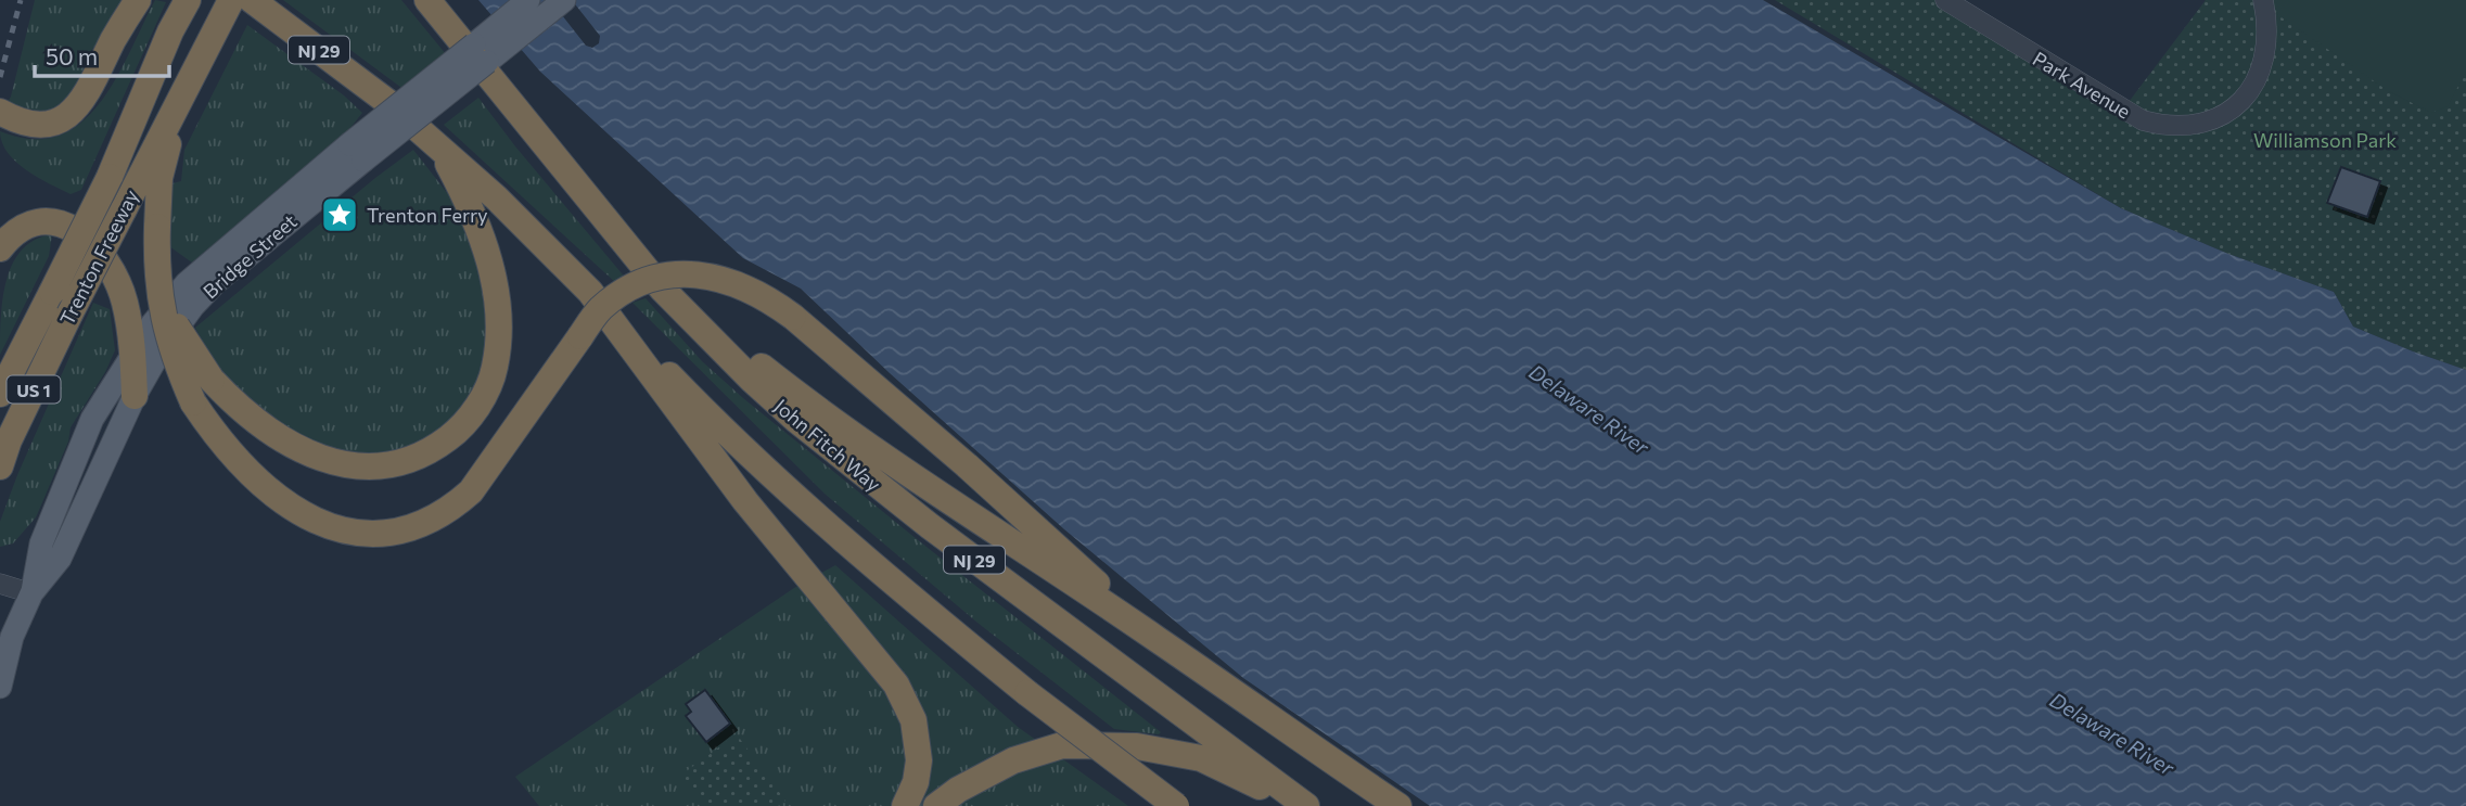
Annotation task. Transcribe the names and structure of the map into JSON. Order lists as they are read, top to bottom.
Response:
{
  "streets": {
    "highway": [
      "NJ 29",
      "Trenton Freeway",
      "US 1",
      "John Fitch Way"
    ],
    "main road": ["Bridge Street"],
    "street": ["Park Avenue"]
  },
  "water": ["Delaware River"],
  "parks": ["Williamson Park"],
  "places": {
    "place": ["Trenton Ferry"]
  },
  "scale_bar": "50 m"
}
